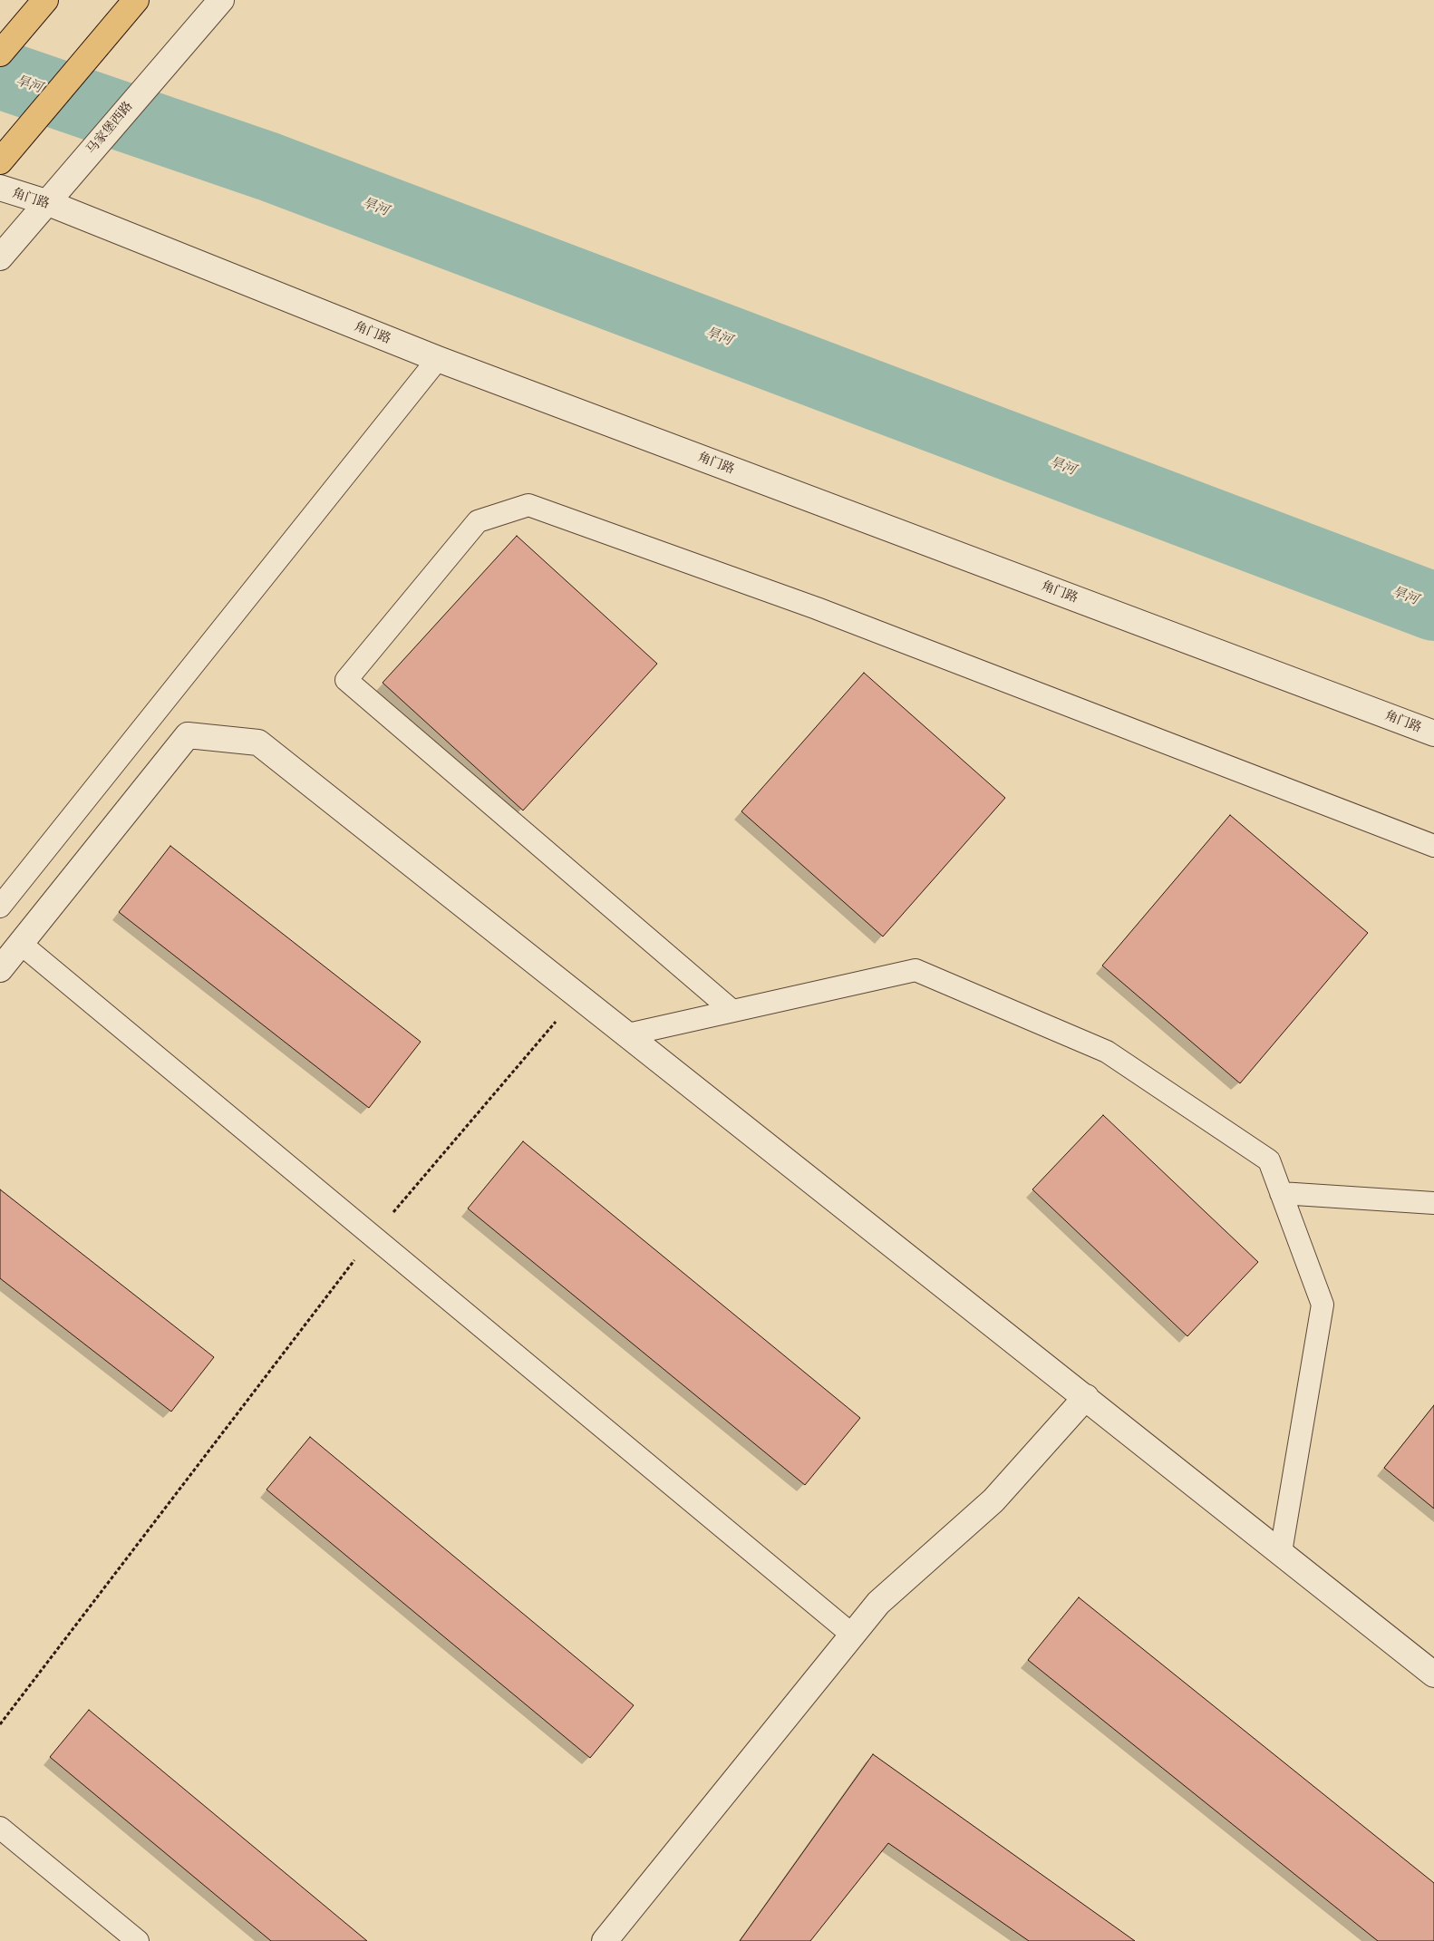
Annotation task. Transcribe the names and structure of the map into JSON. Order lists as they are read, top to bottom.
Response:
{
  "streets": {
    "street": ["马家堡西路", "角门路"]
  },
  "crossings": [
    ["马家堡西路", "角门路"]
  ],
  "water": ["旱河"]
}
